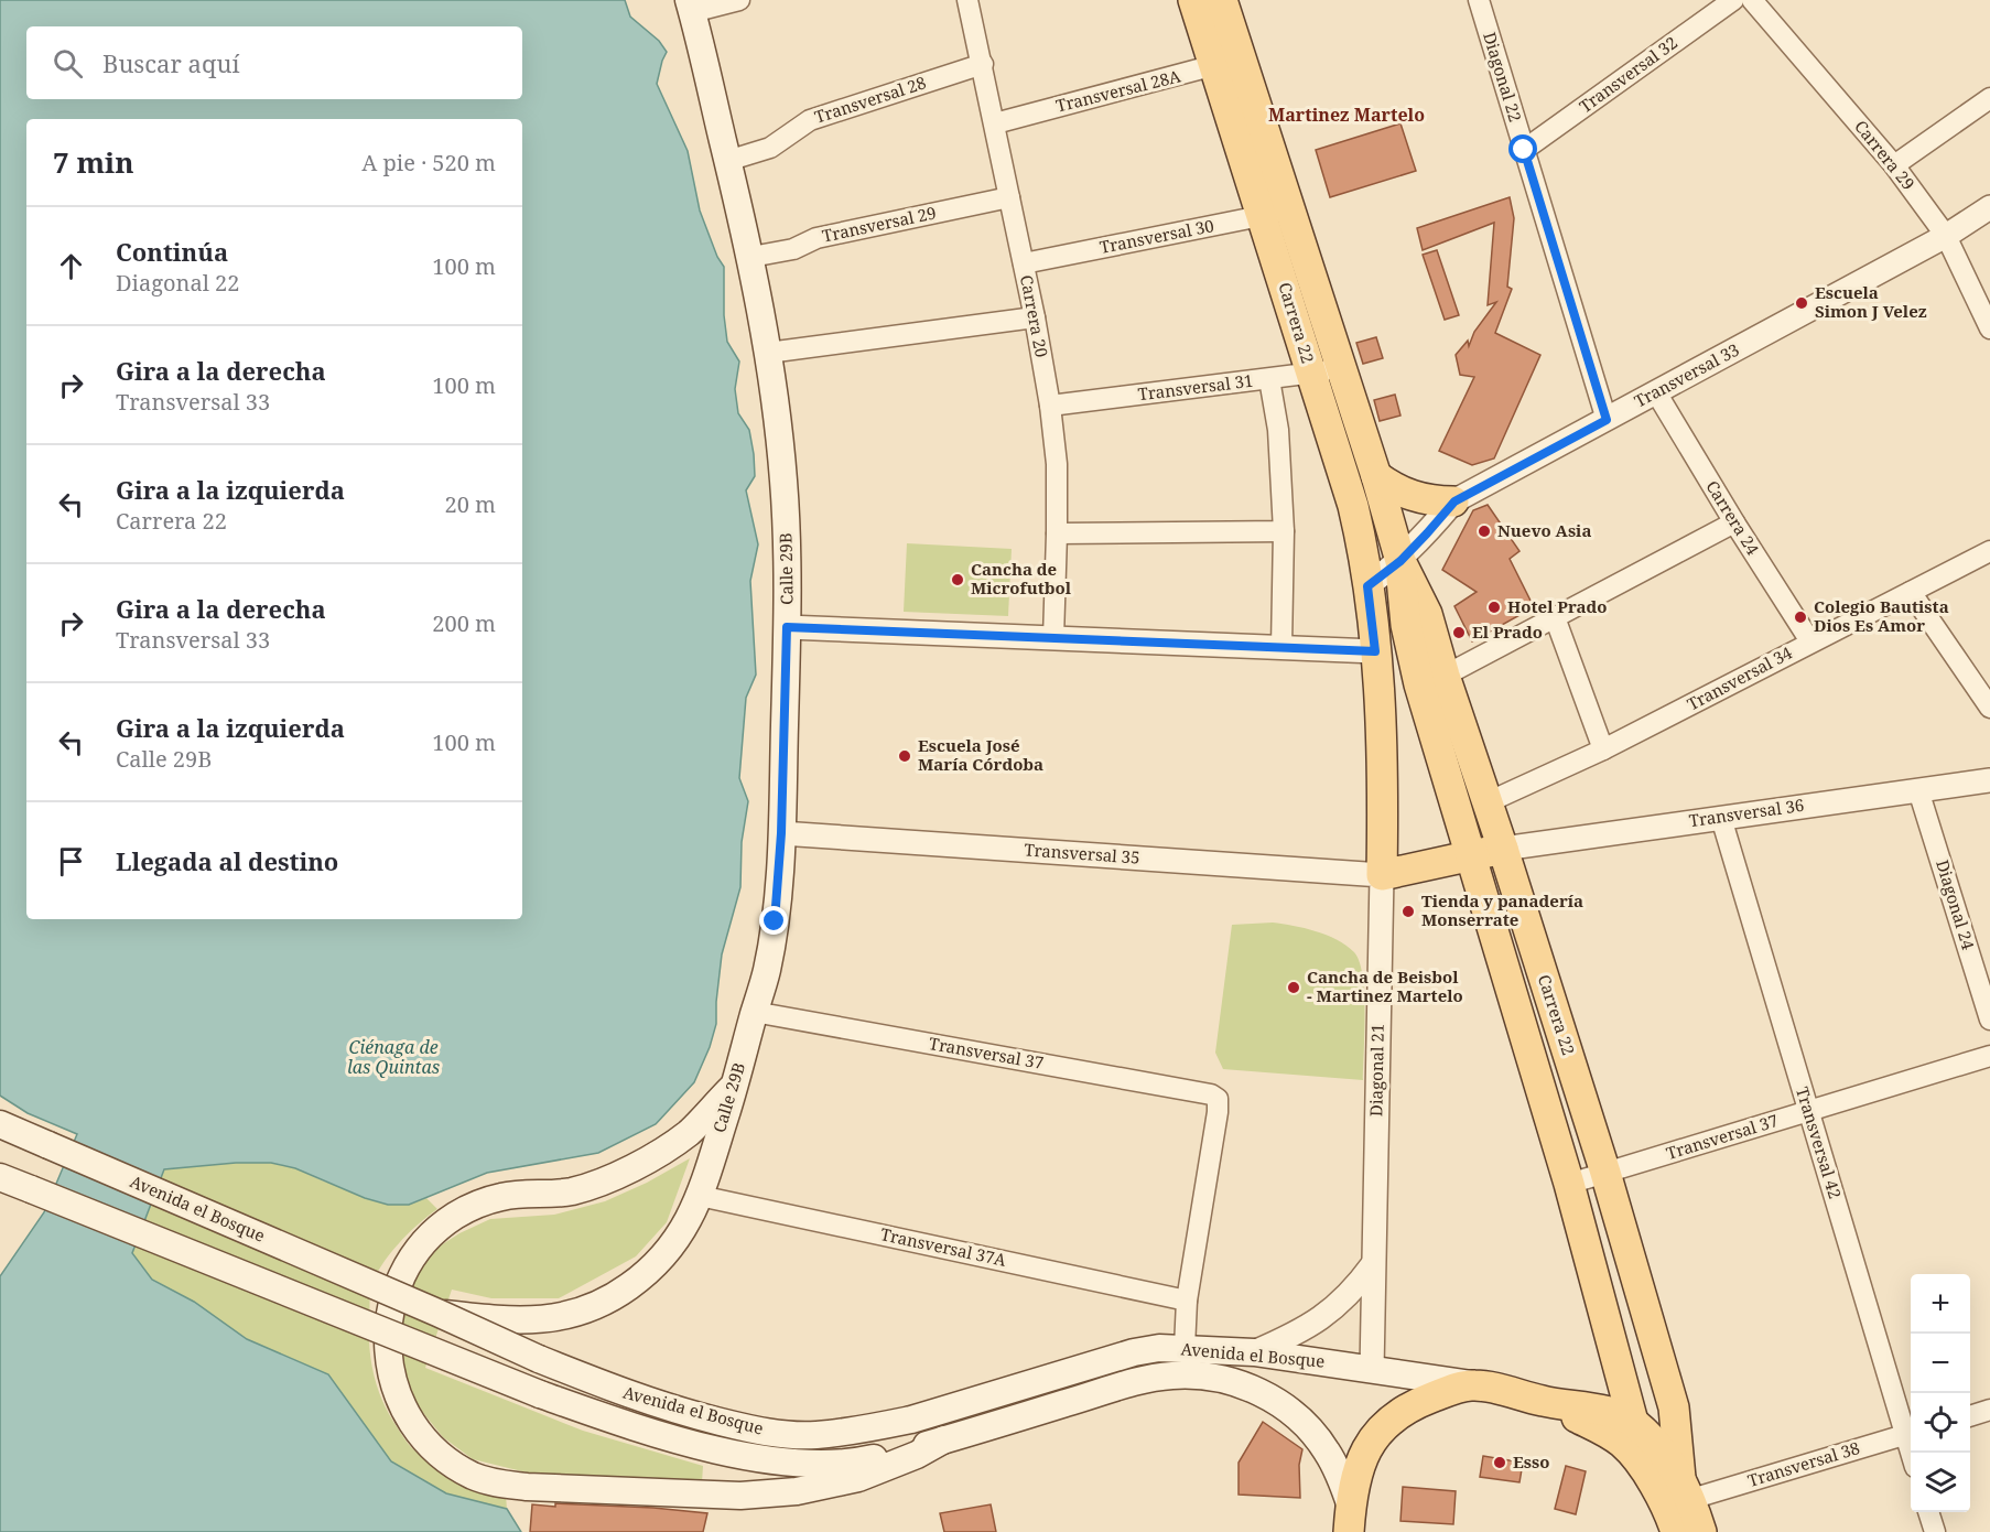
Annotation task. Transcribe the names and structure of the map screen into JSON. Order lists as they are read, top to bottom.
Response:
{
  "streets": {
    "main road": [
      "Carrera 22",
      "Calle 29B",
      "Diagonal 21",
      "Avenida el Bosque"
    ],
    "street": [
      "Transversal 32",
      "Diagonal 22",
      "Transversal 28A",
      "Transversal 28",
      "Carrera 29",
      "Transversal 29",
      "Transversal 30",
      "Carrera 20",
      "Transversal 33",
      "Transversal 31",
      "Carrera 24",
      "Transversal 34",
      "Transversal 36",
      "Transversal 35",
      "Diagonal 24",
      "Transversal 37",
      "Transversal 42",
      "Transversal 37A",
      "Transversal 38"
    ]
  },
  "crossings": [
    ["Transversal 32", "Diagonal 22"],
    ["Diagonal 22", "Transversal 33"],
    ["Transversal 28A", "Carrera 20"],
    ["Transversal 28A", "Carrera 22"],
    ["Transversal 28", "Carrera 20"],
    ["Transversal 28", "Calle 29B"],
    ["Carrera 29", "Transversal 33"],
    ["Transversal 29", "Carrera 20"],
    ["Transversal 29", "Calle 29B"],
    ["Transversal 30", "Carrera 20"],
    ["Transversal 30", "Carrera 22"],
    ["Carrera 20", "Transversal 31"],
    ["Carrera 22", "Transversal 33"],
    ["Carrera 22", "Transversal 31"],
    ["Carrera 22", "Transversal 34"],
    ["Carrera 22", "Transversal 36"],
    ["Carrera 22", "Transversal 37"],
    ["Carrera 22", "Diagonal 21"],
    ["Carrera 22", "Avenida el Bosque"],
    ["Carrera 22", "Transversal 38"],
    ["Transversal 33", "Carrera 24"],
    ["Carrera 24", "Transversal 34"],
    ["Calle 29B", "Transversal 35"],
    ["Calle 29B", "Transversal 37"],
    ["Calle 29B", "Avenida el Bosque"],
    ["Calle 29B", "Transversal 37A"],
    ["Transversal 36", "Diagonal 24"],
    ["Transversal 36", "Transversal 42"],
    ["Transversal 35", "Diagonal 21"],
    ["Transversal 37", "Transversal 42"],
    ["Transversal 37", "Transversal 37A"],
    ["Diagonal 21", "Avenida el Bosque"],
    ["Transversal 42", "Transversal 38"]
  ],
  "districts": ["Martinez Martelo"],
  "water": ["Ciénaga de las Quintas"],
  "places": [
    "Escuela Simon J Velez",
    "Nuevo Asia",
    "Cancha de Microfutbol",
    "Hotel Prado",
    "Colegio Bautista Dios Es Amor",
    "El Prado",
    "Escuela José María Córdoba",
    "Tienda y panadería Monserrate",
    "Cancha de Beisbol - Martinez Martelo",
    "Esso"
  ],
  "page": {
    "search": "Buscar aquí",
    "heading": ["7 min", "A pie · 520 m"],
    "list": [
      ["Continúa", "Diagonal 22", "100 m"],
      ["Gira a la derecha", "Transversal 33", "100 m"],
      ["Gira a la izquierda", "Carrera 22", "20 m"],
      ["Gira a la derecha", "Transversal 33", "200 m"],
      ["Gira a la izquierda", "Calle 29B", "100 m"],
      "Llegada al destino"
    ],
    "map_buttons": ["+", "−"]
  }
}
